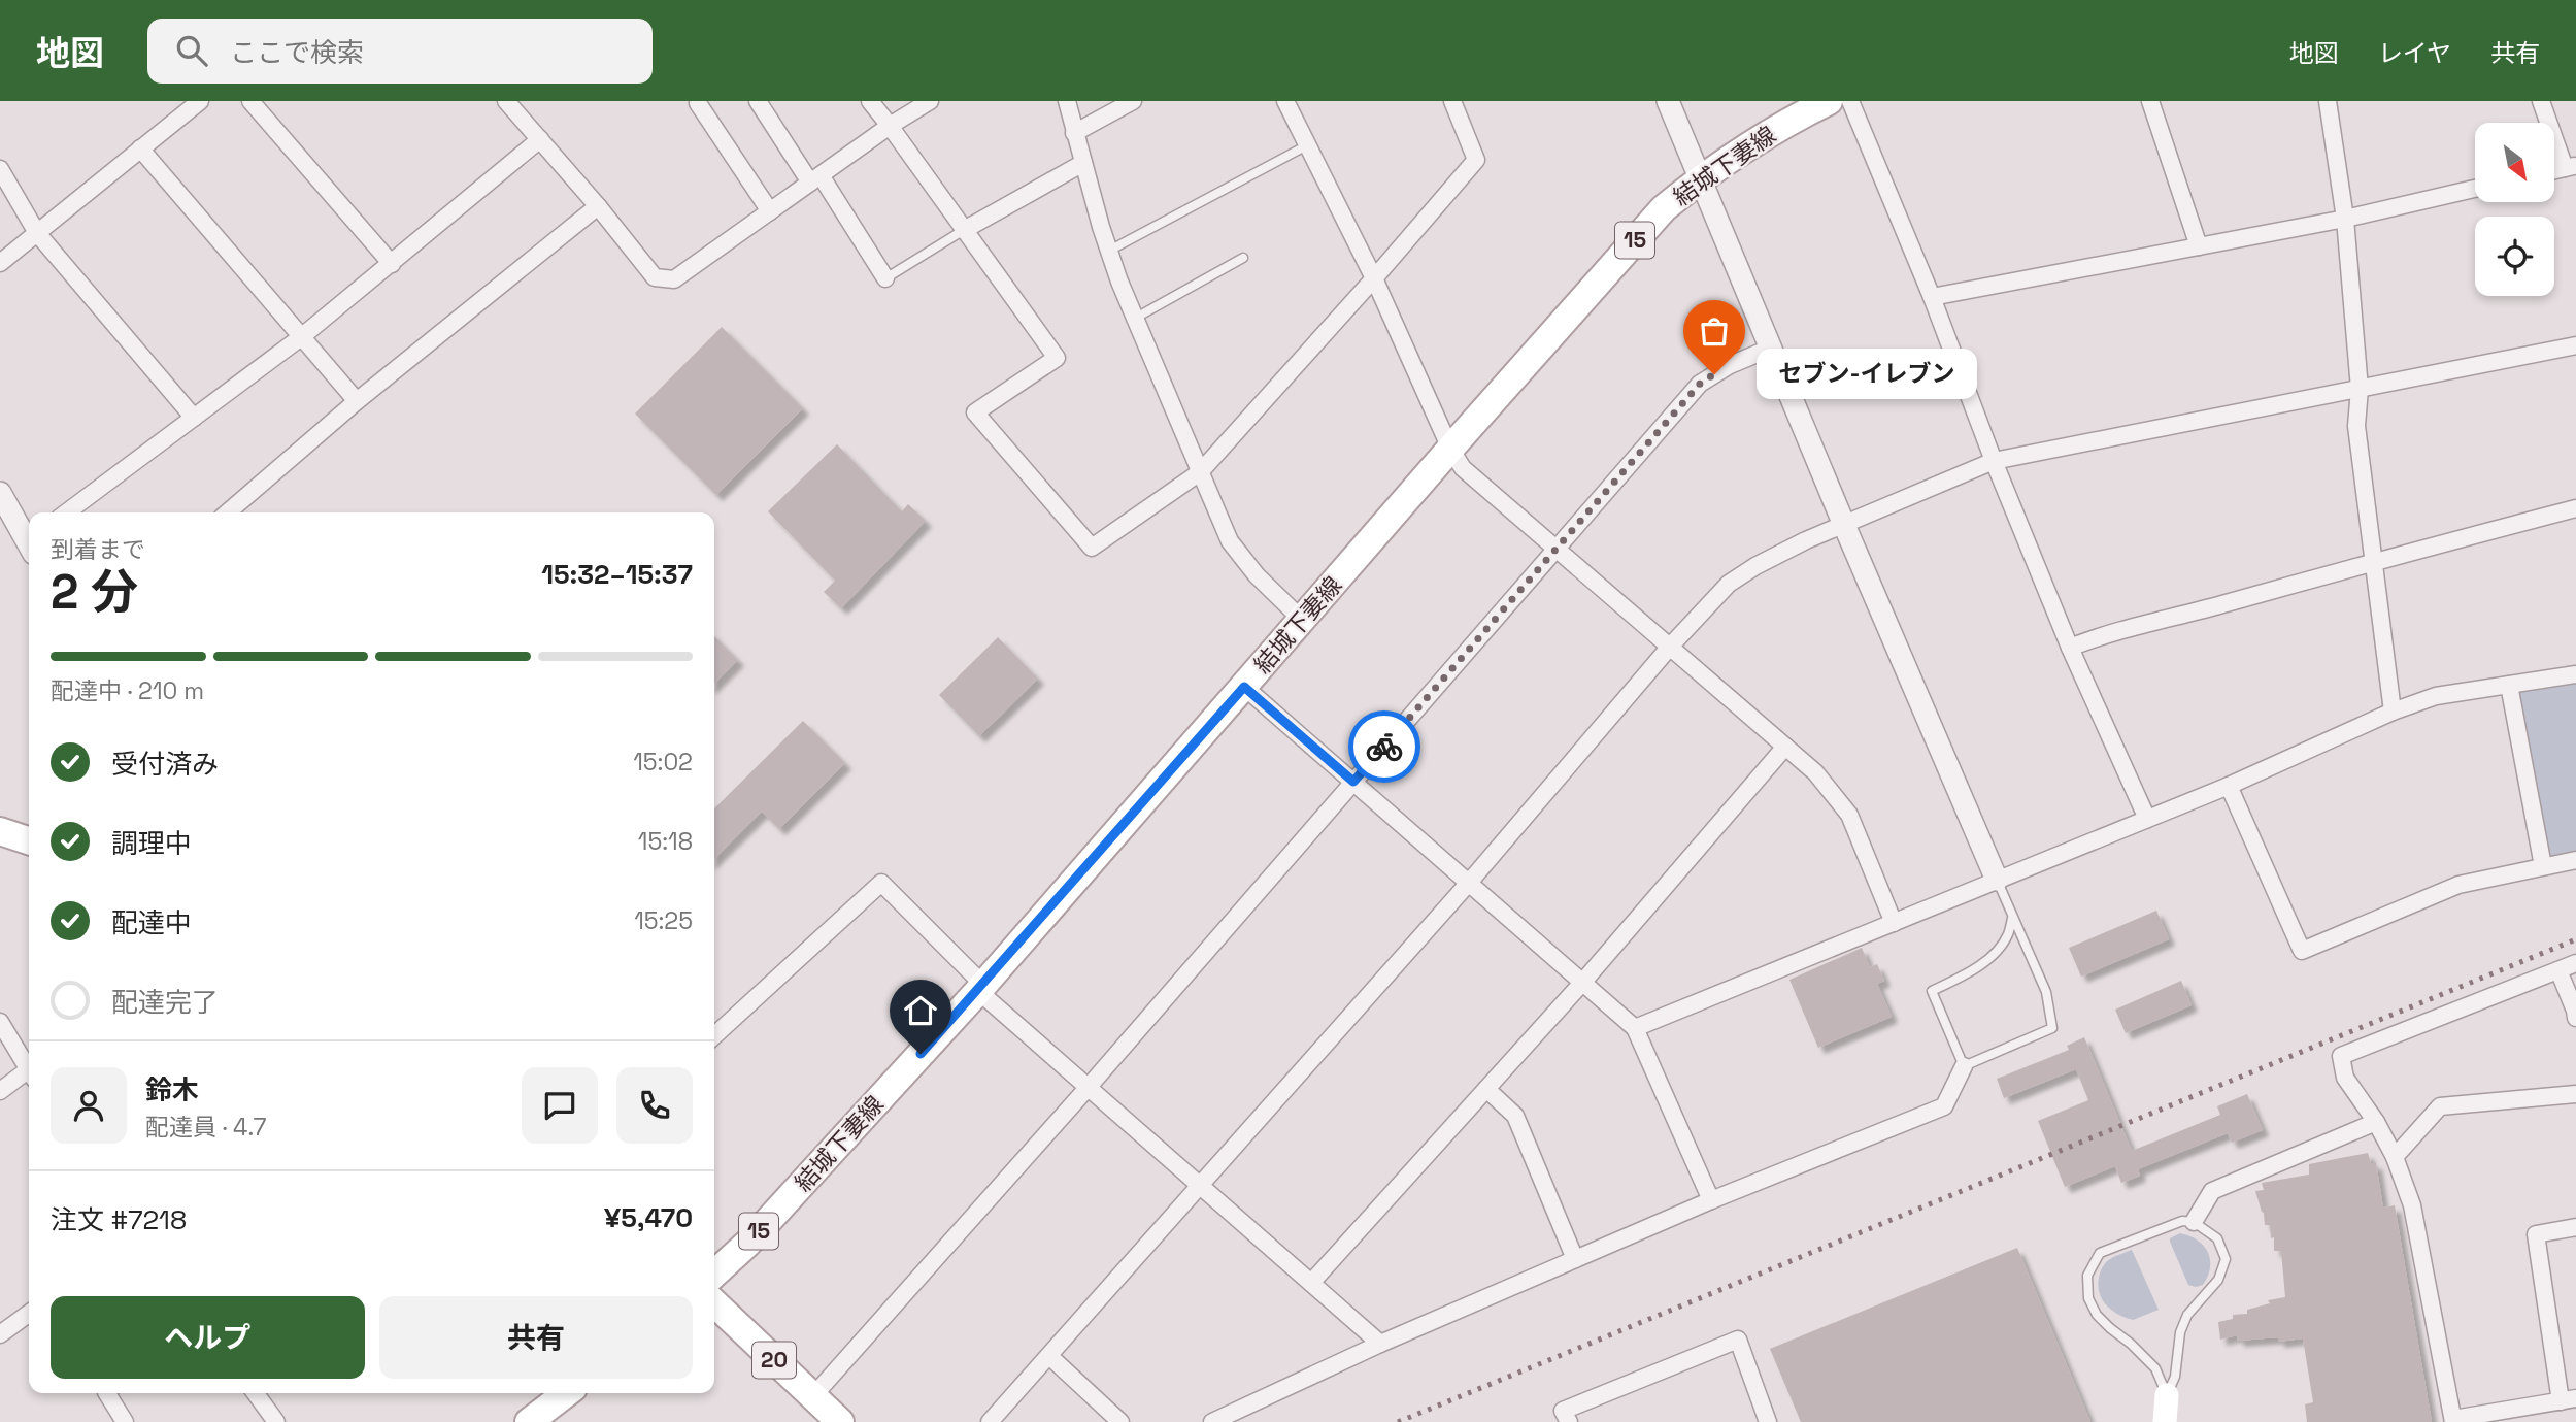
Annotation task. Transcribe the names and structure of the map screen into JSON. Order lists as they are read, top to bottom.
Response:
{
  "streets": {
    "main road": ["結城下妻線", "15", "20"]
  },
  "places": ["セブン-イレブン"],
  "north": "bottom right",
  "page": {
    "header": "地図",
    "search": "ここで検索",
    "nav": ["地図", "レイヤ", "共有"],
    "bubble": "セブン-イレブン",
    "heading": ["2 分", "到着まで", "15:32–15:37"],
    "panel": [
      "鈴木",
      "配達員 · 4.7",
      "注文 #7218",
      "¥5,470"
    ],
    "bar": "配達中 · 210 m",
    "list": [
      ["受付済み", "15:02"],
      ["調理中", "15:18"],
      ["配達中", "15:25"],
      "配達完了"
    ],
    "buttons": ["ヘルプ", "共有"]
  }
}
